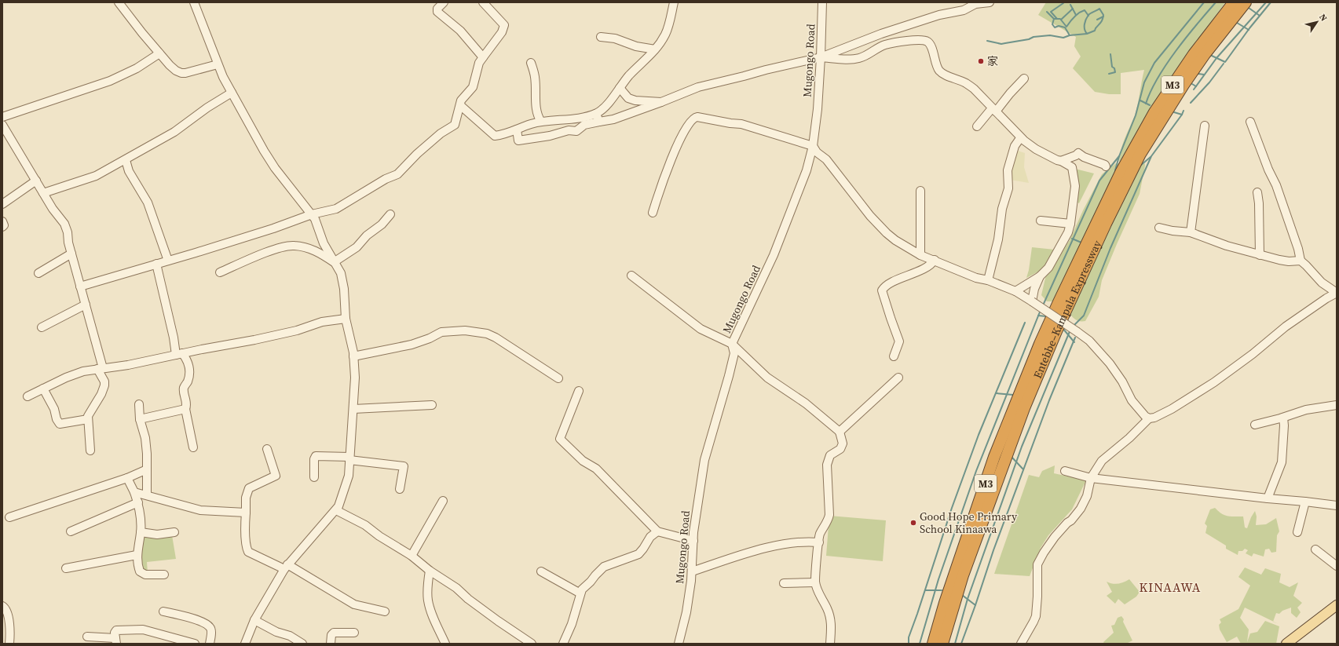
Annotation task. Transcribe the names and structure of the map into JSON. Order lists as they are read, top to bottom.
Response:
{
  "streets": {
    "highway": ["M3", "Entebbe–Kampala Expressway"],
    "street": ["Mugongo Road"]
  },
  "districts": ["KINAAWA"],
  "places": ["家", "Good Hope Primary School Kinaawa"],
  "north": "top right"
}
